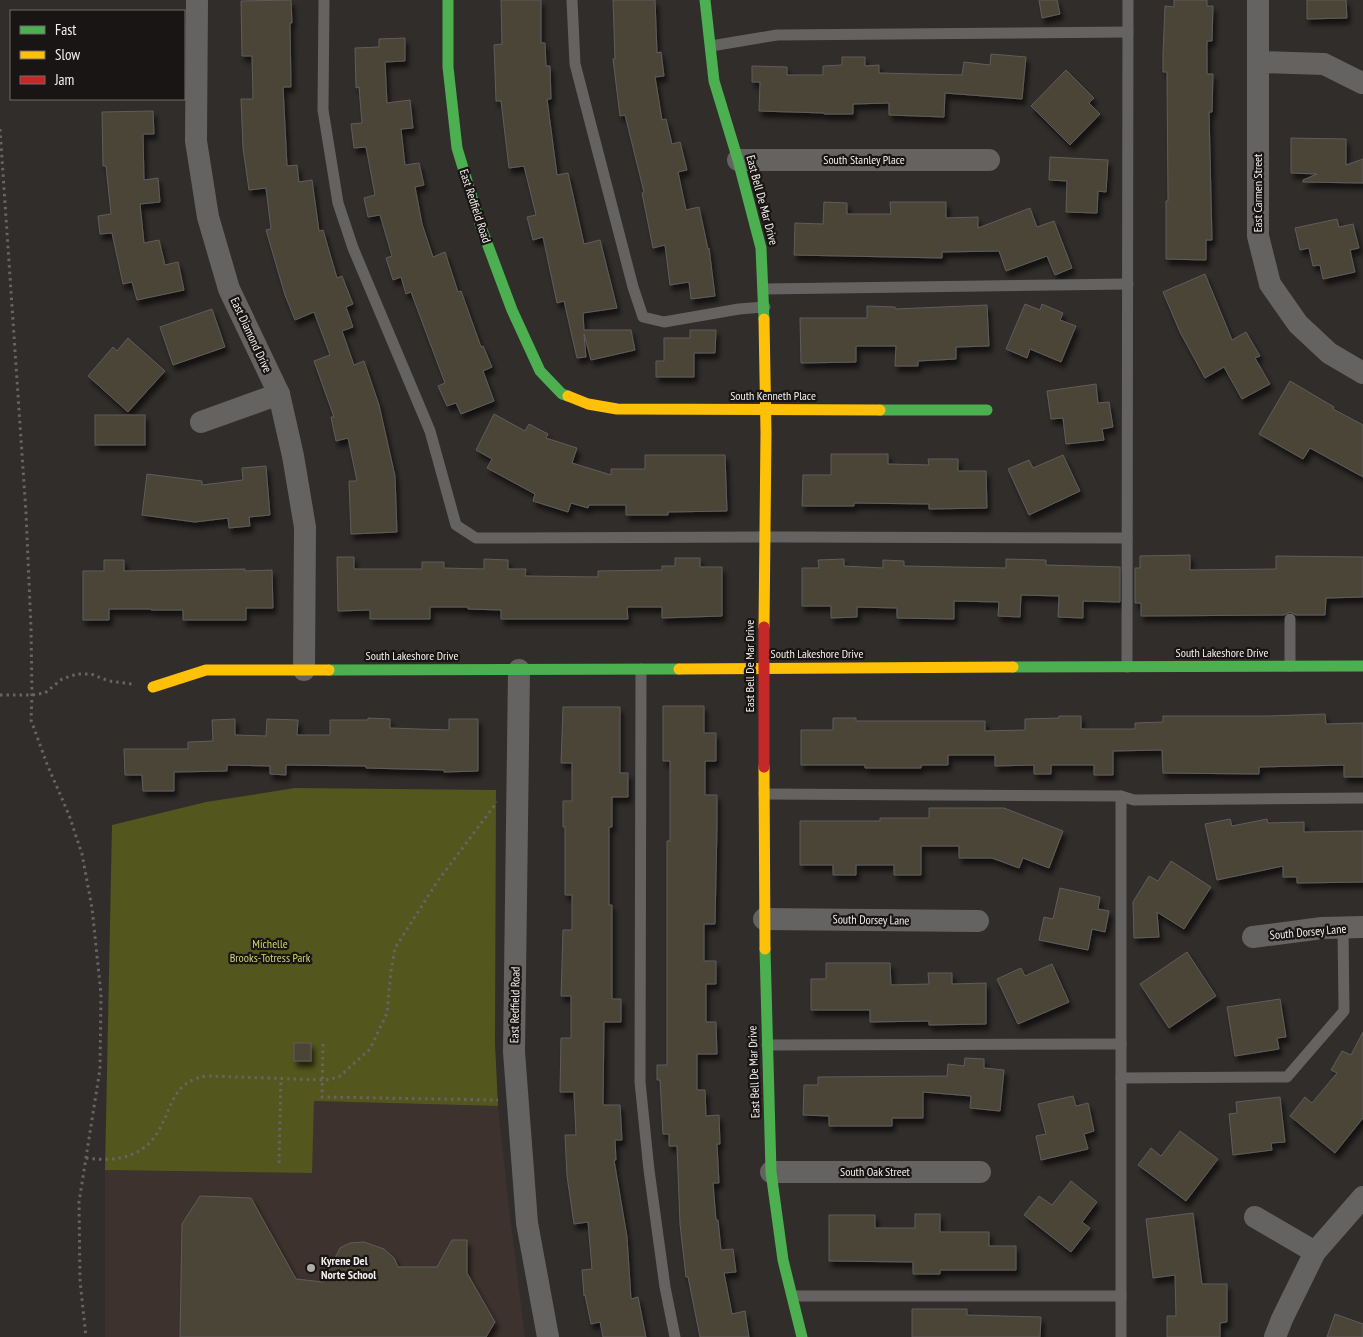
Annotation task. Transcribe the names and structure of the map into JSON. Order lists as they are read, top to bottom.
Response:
{
  "streets": {
    "street": [
      "South Stanley Place",
      "East Carmen Street",
      "East Bell De Mar Drive",
      "East Redfield Road",
      "East Diamond Drive",
      "South Kenneth Place",
      "South Lakeshore Drive",
      "South Dorsey Lane",
      "South Oak Street"
    ]
  },
  "crossings": [
    ["South Stanley Place", "East Bell De Mar Drive"],
    ["East Bell De Mar Drive", "South Kenneth Place"],
    ["East Bell De Mar Drive", "South Lakeshore Drive"],
    ["East Bell De Mar Drive", "South Dorsey Lane"],
    ["East Bell De Mar Drive", "South Oak Street"],
    ["East Redfield Road", "South Kenneth Place"],
    ["East Redfield Road", "South Lakeshore Drive"],
    ["East Diamond Drive", "South Lakeshore Drive"]
  ],
  "parks": ["Michelle Brooks-Totress Park"],
  "places": ["Kyrene Del Norte School"],
  "legend": ["Fast", "Slow", "Jam"]
}
